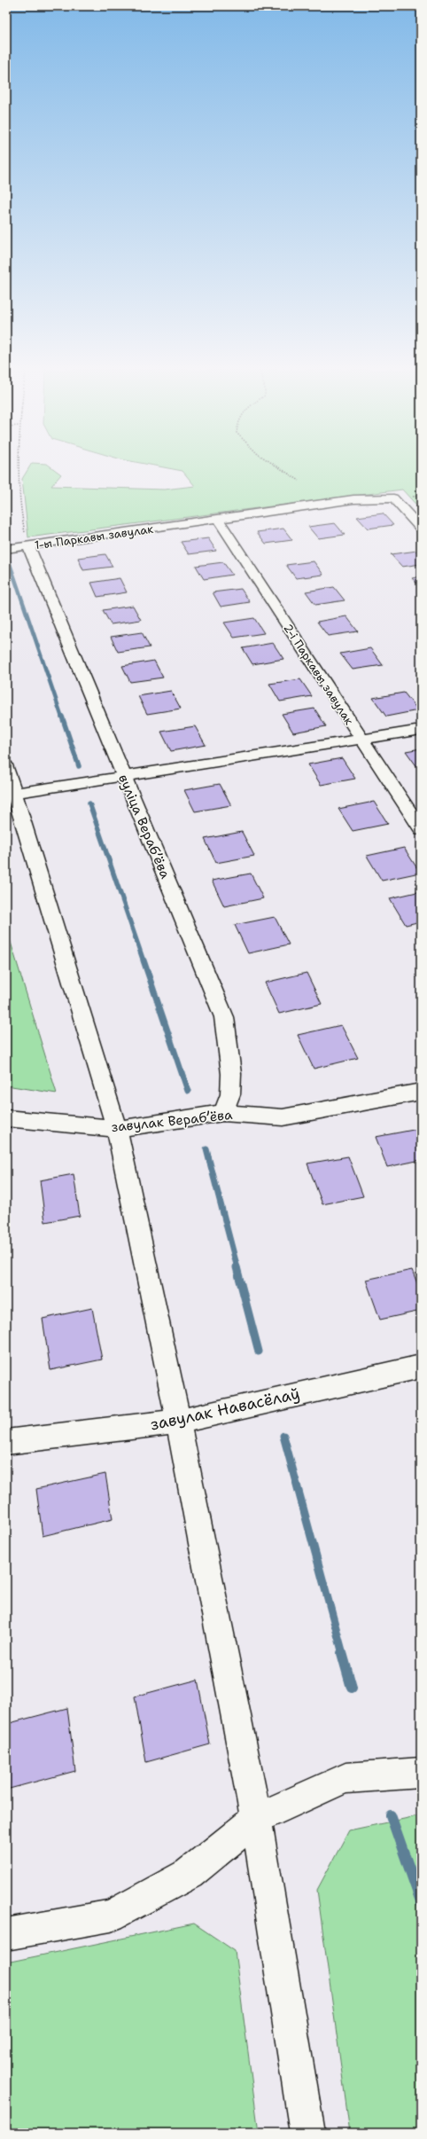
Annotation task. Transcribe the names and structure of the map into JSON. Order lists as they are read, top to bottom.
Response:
{
  "streets": {
    "street": [
      "1-ы Паркавы завулак",
      "2-і Паркавы завулак",
      "вуліца Верабʼёва",
      "завулак Верабʼёва",
      "завулак Навасёлаў"
    ]
  },
  "crossings": [
    ["1-ы Паркавы завулак", "2-і Паркавы завулак"],
    ["1-ы Паркавы завулак", "вуліца Верабʼёва"],
    ["вуліца Верабʼёва", "завулак Верабʼёва"]
  ]
}
